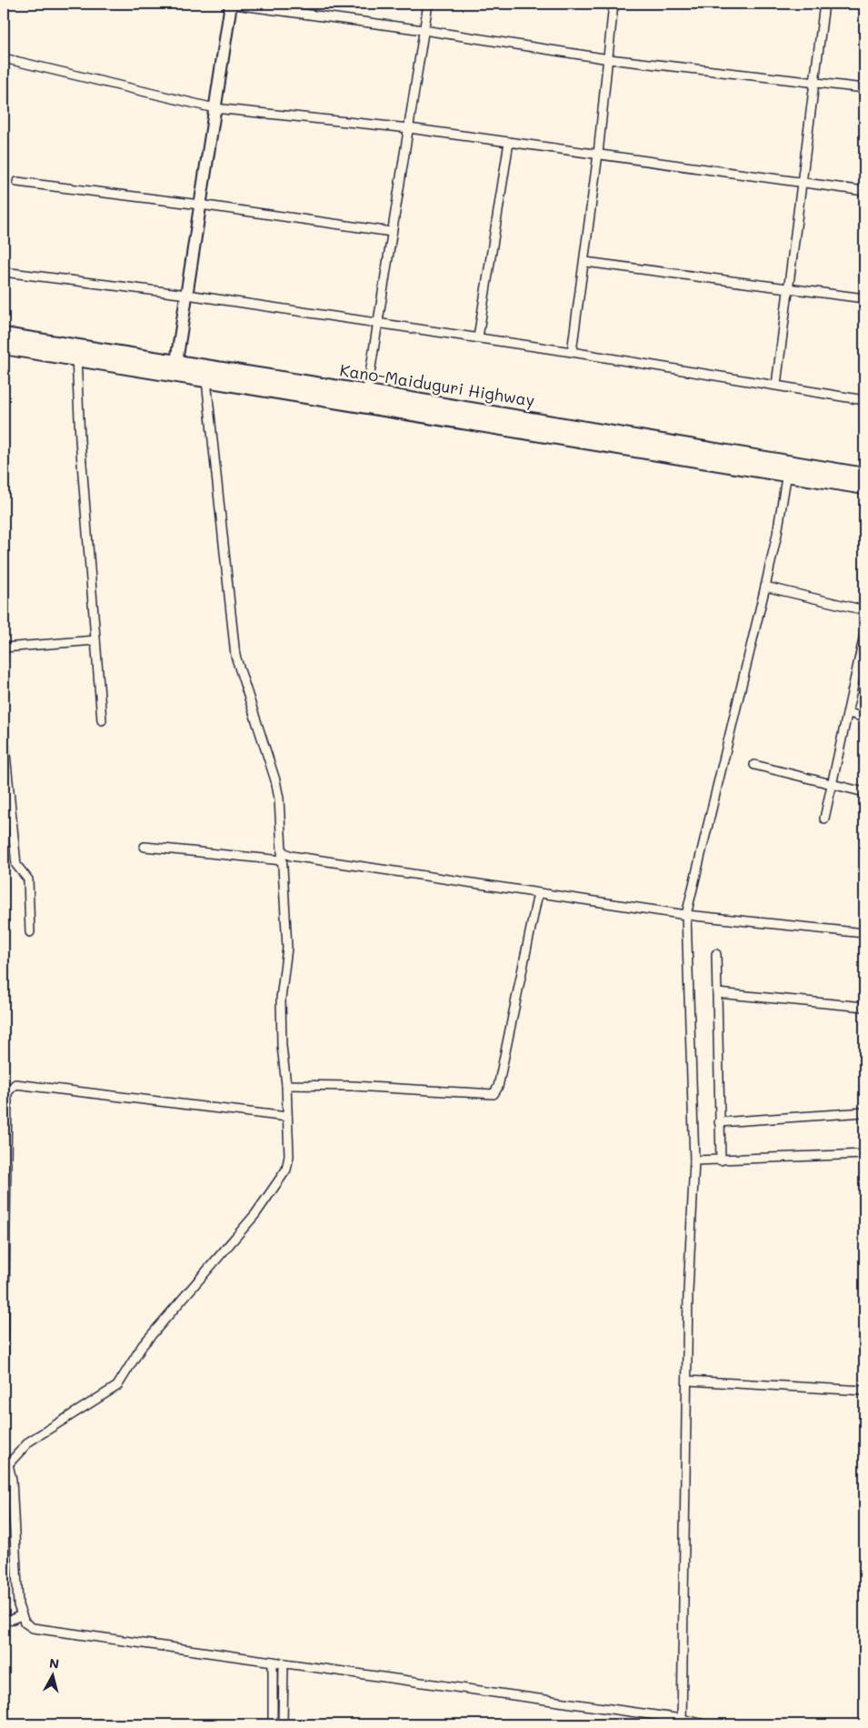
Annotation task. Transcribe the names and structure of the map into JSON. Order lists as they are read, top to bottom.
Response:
{
  "streets": {
    "highway": ["Kano-Maiduguri Highway"]
  },
  "north": "top"
}
